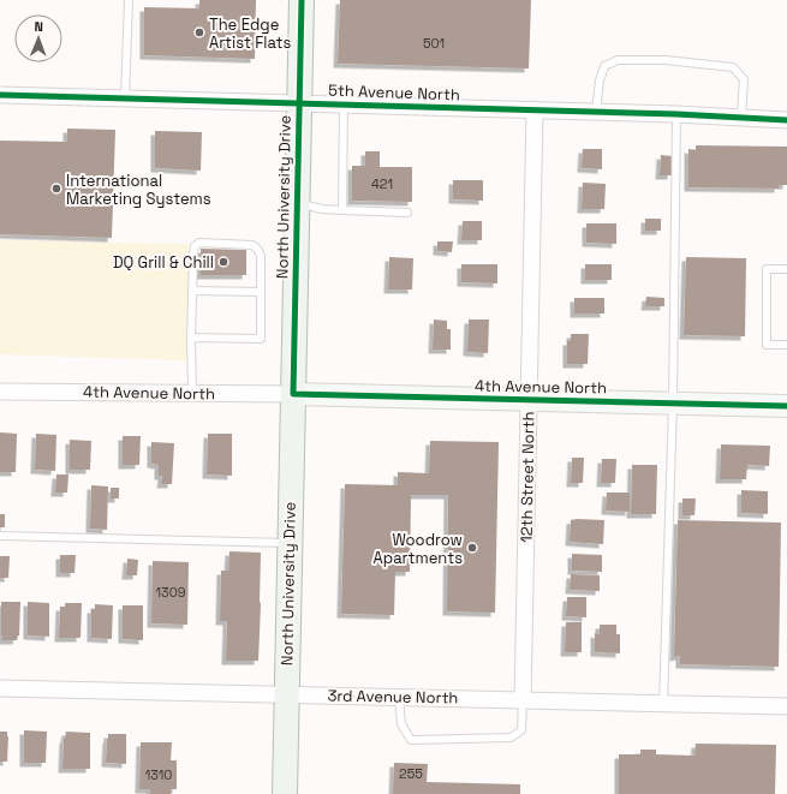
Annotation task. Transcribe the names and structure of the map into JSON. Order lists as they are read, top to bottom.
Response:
{
  "streets": {
    "main road": ["North University Drive"],
    "street": [
      "5th Avenue North",
      "4th Avenue North",
      "12th Street North",
      "3rd Avenue North"
    ]
  },
  "crossings": [
    ["5th Avenue North", "North University Drive"],
    ["5th Avenue North", "12th Street North"],
    ["North University Drive", "4th Avenue North"],
    ["North University Drive", "3rd Avenue North"],
    ["4th Avenue North", "12th Street North"],
    ["12th Street North", "3rd Avenue North"]
  ],
  "places": [
    "The Edge Artist Flats",
    "International Marketing Systems",
    "DQ Grill & Chill",
    "Woodrow Apartments"
  ],
  "house_numbers": [
    "501",
    "421",
    "1309",
    "255",
    "1310"
  ],
  "north": "top"
}
